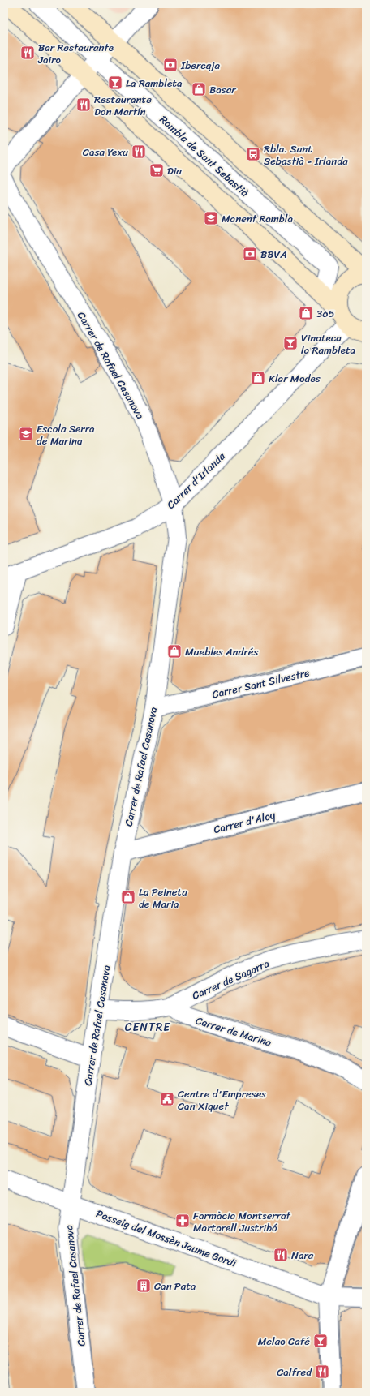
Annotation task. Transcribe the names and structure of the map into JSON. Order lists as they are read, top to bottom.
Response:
{
  "streets": {
    "street": [
      "Rambla de Sant Sebastià",
      "Carrer de Rafael Casanova",
      "Carrer d'Irlanda",
      "Carrer Sant Silvestre",
      "Carrer d'Aloy",
      "Carrer de Sagarra",
      "Carrer de Marina",
      "Passeig del Mossèn Jaume Gordi"
    ]
  },
  "crossings": [
    ["Carrer de Rafael Casanova", "Carrer d'Irlanda"],
    ["Carrer de Rafael Casanova", "Carrer Sant Silvestre"],
    ["Carrer de Rafael Casanova", "Carrer d'Aloy"],
    ["Carrer de Rafael Casanova", "Passeig del Mossèn Jaume Gordi"],
    ["Carrer de Sagarra", "Carrer de Marina"]
  ],
  "districts": ["CENTRE"],
  "places": {
    "restaurant": [
      "Bar Restaurante Jairo",
      "Restaurante Don Martín",
      "Casa Yexu",
      "Nara",
      "Calfred"
    ],
    "bank": ["Ibercaja", "BBVA"],
    "bar": ["La Rambleta", "Vinoteca la Rambleta", "Melao Café"],
    "shop": [
      "Basar",
      "365",
      "Klar Modes",
      "Muebles Andrés",
      "La Peineta de Maria"
    ],
    "bus stop": ["Rbla. Sant Sebastià - Irlanda"],
    "supermarket": ["Dia"],
    "school or university": ["Manent Rambla", "Escola Serra de Marina"],
    "public building": ["Centre d'Empreses Can Xiquet"],
    "pharmacy": ["Farmàcia Montserrat Martorell Justribó"],
    "building": ["Can Pata"]
  }
}
